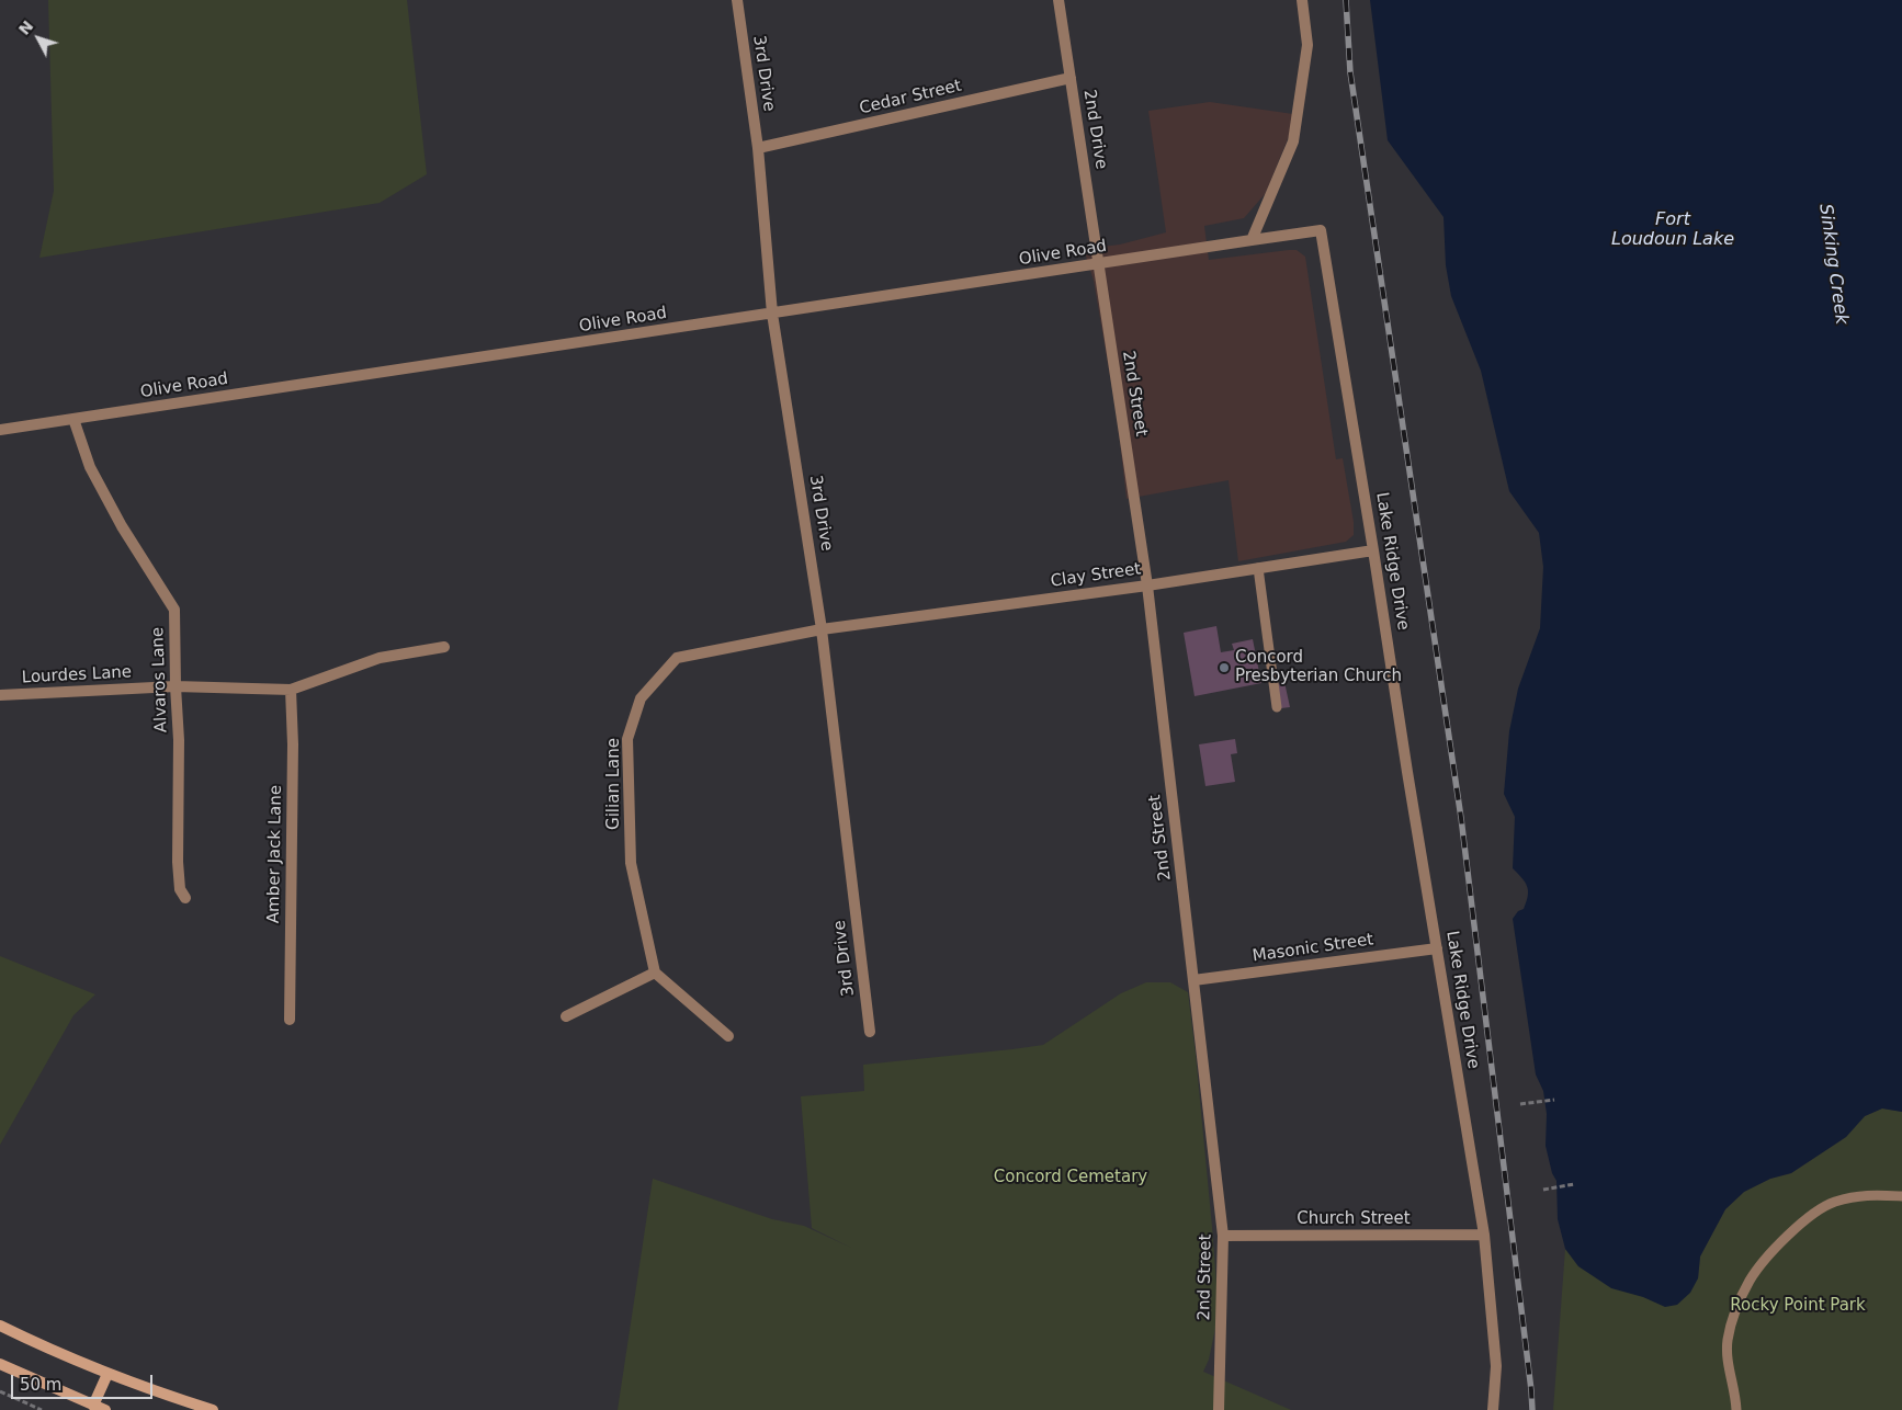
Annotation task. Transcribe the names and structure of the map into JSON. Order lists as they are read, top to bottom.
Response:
{
  "streets": {
    "street": [
      "3rd Drive",
      "Cedar Street",
      "2nd Drive",
      "Olive Road",
      "2nd Street",
      "Lake Ridge Drive",
      "Clay Street",
      "Lourdes Lane",
      "Alvaros Lane",
      "Gilian Lane",
      "Amber Jack Lane",
      "Masonic Street",
      "Church Street"
    ]
  },
  "crossings": [
    ["3rd Drive", "Cedar Street"],
    ["3rd Drive", "Olive Road"],
    ["3rd Drive", "Clay Street"],
    ["3rd Drive", "Gilian Lane"],
    ["Cedar Street", "2nd Drive"],
    ["2nd Drive", "Olive Road"],
    ["2nd Drive", "2nd Street"],
    ["Olive Road", "2nd Street"],
    ["Olive Road", "Lake Ridge Drive"],
    ["Olive Road", "Alvaros Lane"],
    ["2nd Street", "Clay Street"],
    ["2nd Street", "Masonic Street"],
    ["2nd Street", "Church Street"],
    ["Lake Ridge Drive", "Clay Street"],
    ["Lake Ridge Drive", "Masonic Street"],
    ["Lake Ridge Drive", "Church Street"],
    ["Clay Street", "Gilian Lane"],
    ["Lourdes Lane", "Alvaros Lane"],
    ["Lourdes Lane", "Amber Jack Lane"]
  ],
  "water": ["Fort Loudoun Lake", "Sinking Creek"],
  "parks": ["Concord Cemetary", "Rocky Point Park"],
  "places": ["Concord Presbyterian Church"],
  "scale_bar": "50 m",
  "north": "top left"
}
